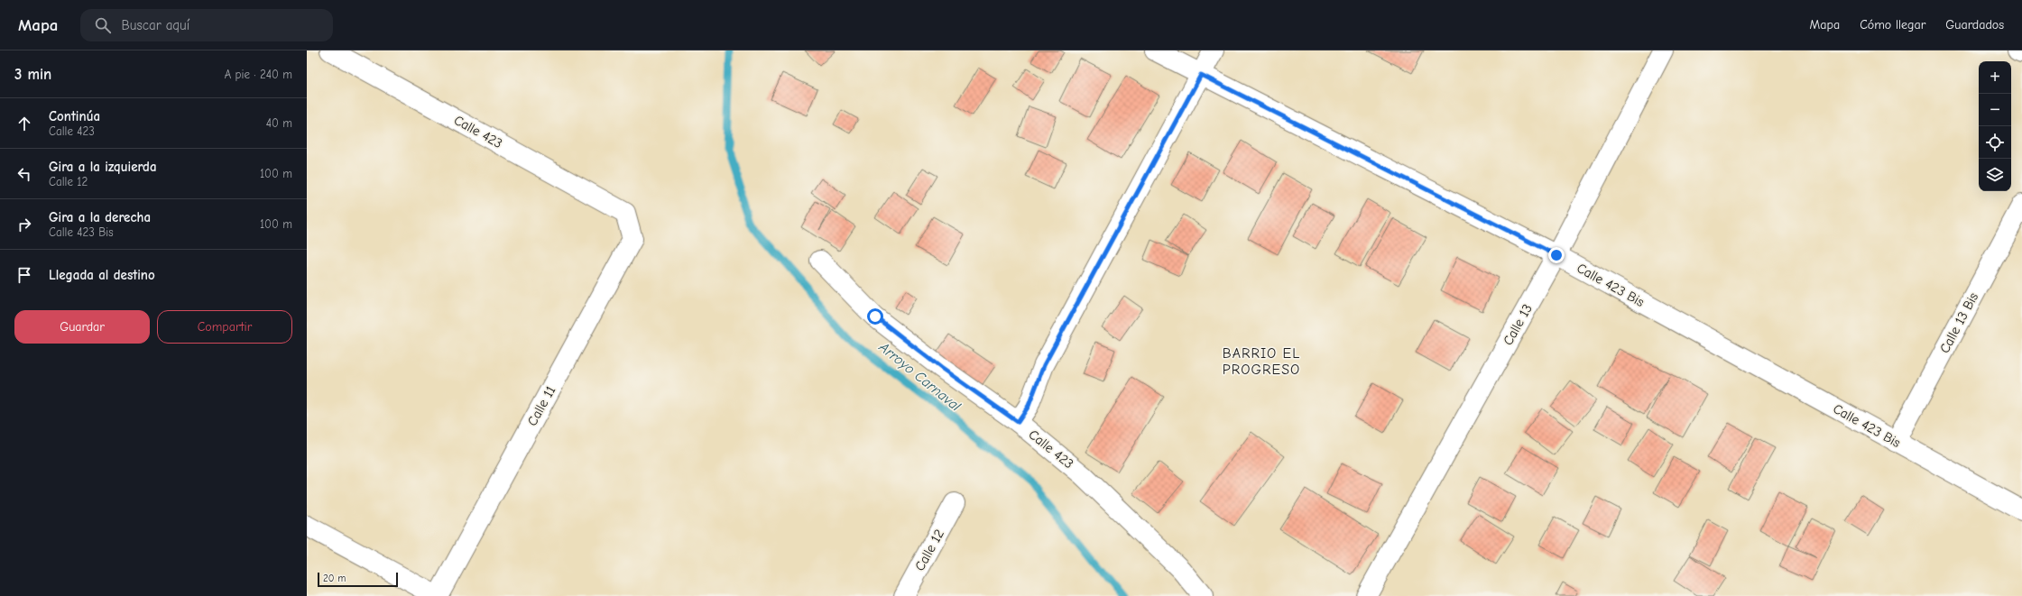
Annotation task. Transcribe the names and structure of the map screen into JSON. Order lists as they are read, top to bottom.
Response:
{
  "streets": {
    "street": [
      "Calle 423",
      "Calle 423 Bis",
      "Calle 13 Bis",
      "Calle 13",
      "Calle 11",
      "Calle 12"
    ]
  },
  "crossings": [
    ["Calle 423", "Calle 11"],
    ["Calle 423 Bis", "Calle 13 Bis"],
    ["Calle 423 Bis", "Calle 13"]
  ],
  "districts": ["BARRIO EL PROGRESO"],
  "water": ["Arroyo Carnaval"],
  "scale_bar": "20 m",
  "page": {
    "header": "Mapa",
    "search": "Buscar aquí",
    "nav": ["Mapa", "Cómo llegar", "Guardados"],
    "heading": ["3 min", "A pie · 240 m"],
    "map_buttons": ["+", "−"],
    "list": [
      ["Continúa", "Calle 423", "40 m"],
      ["Gira a la izquierda", "Calle 12", "100 m"],
      ["Gira a la derecha", "Calle 423 Bis", "100 m"],
      "Llegada al destino"
    ],
    "buttons": ["Guardar", "Compartir"],
    "scale": "20 m"
  }
}
